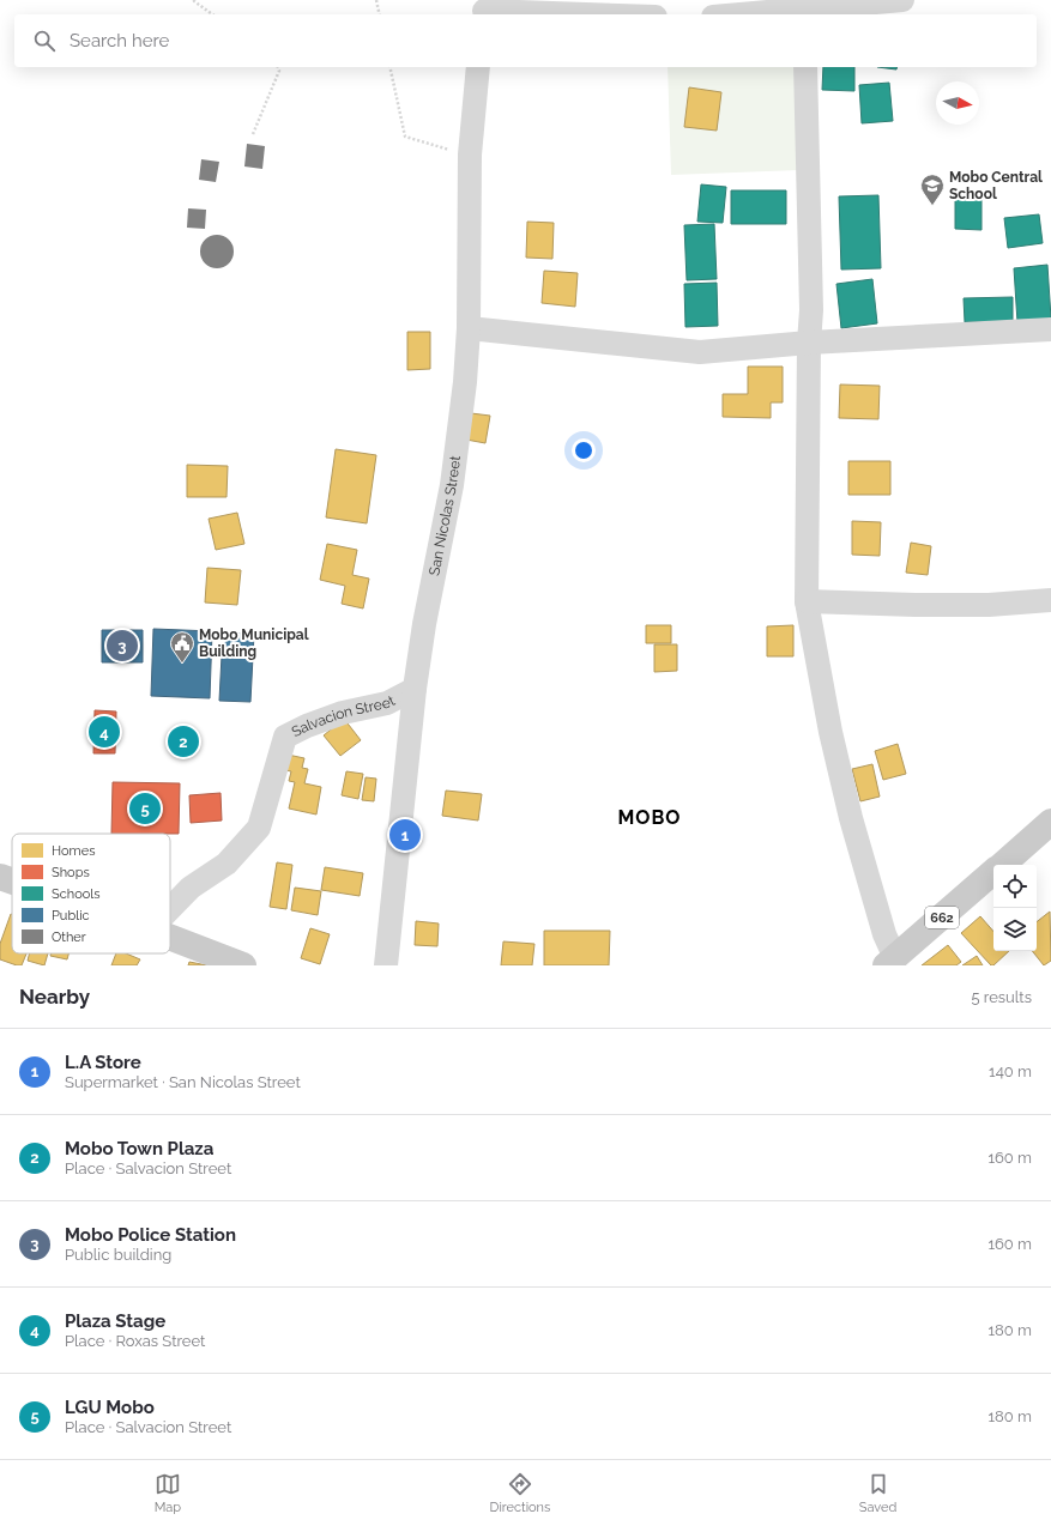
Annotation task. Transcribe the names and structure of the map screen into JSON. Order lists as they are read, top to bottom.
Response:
{
  "streets": {
    "main road": ["662"],
    "street": ["San Nicolas Street", "Salvacion Street"]
  },
  "crossings": [
    ["San Nicolas Street", "Salvacion Street"]
  ],
  "districts": ["MOBO"],
  "places": {
    "school or university": ["Mobo Central School"],
    "public building": ["Mobo Municipal Building"]
  },
  "legend": [
    "Homes",
    "Shops",
    "Schools",
    "Public",
    "Other"
  ],
  "north": "right",
  "page": {
    "search": "Search here",
    "pins": [
      "3",
      "4",
      "2",
      "5",
      "1"
    ],
    "heading": ["Nearby", "5 results"],
    "list": [
      {
        "mark": "1",
        "name": "L.A Store",
        "note": "Supermarket · San Nicolas Street",
        "value": "140 m"
      },
      {
        "mark": "2",
        "name": "Mobo Town Plaza",
        "note": "Place · Salvacion Street",
        "value": "160 m"
      },
      {
        "mark": "3",
        "name": "Mobo Police Station",
        "note": "Public building",
        "value": "160 m"
      },
      {
        "mark": "4",
        "name": "Plaza Stage",
        "note": "Place · Roxas Street",
        "value": "180 m"
      },
      {
        "mark": "5",
        "name": "LGU Mobo",
        "note": "Place · Salvacion Street",
        "value": "180 m"
      }
    ],
    "nav": ["Map", "Directions", "Saved"]
  }
}
